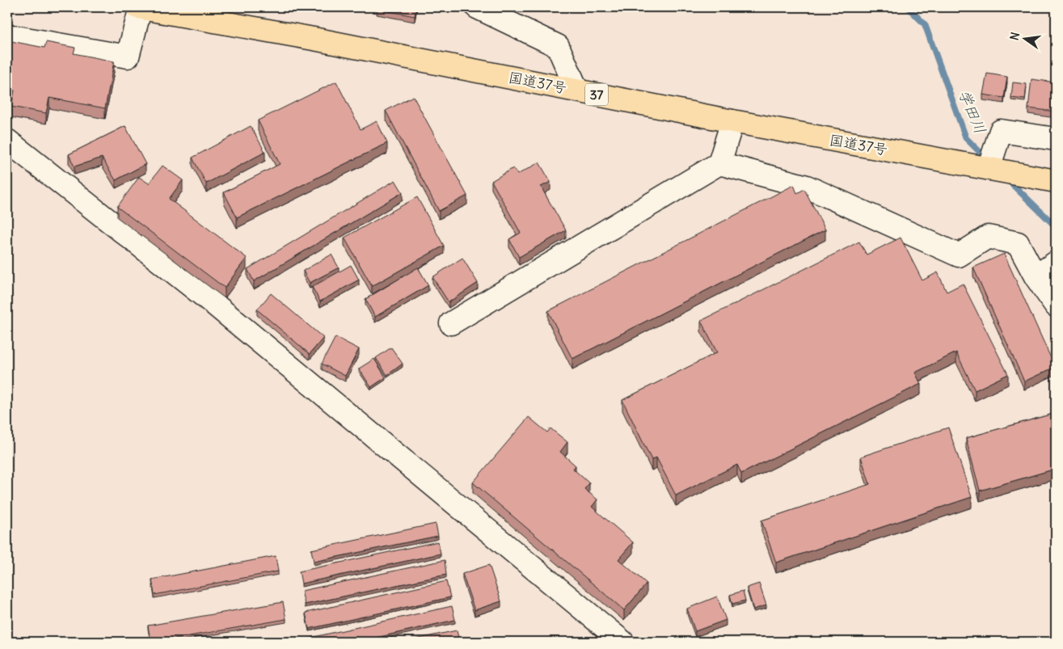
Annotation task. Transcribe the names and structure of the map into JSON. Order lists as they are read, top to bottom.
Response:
{
  "streets": {
    "highway": ["国道37号", "37"]
  },
  "water": ["学田川"],
  "north": "left"
}
